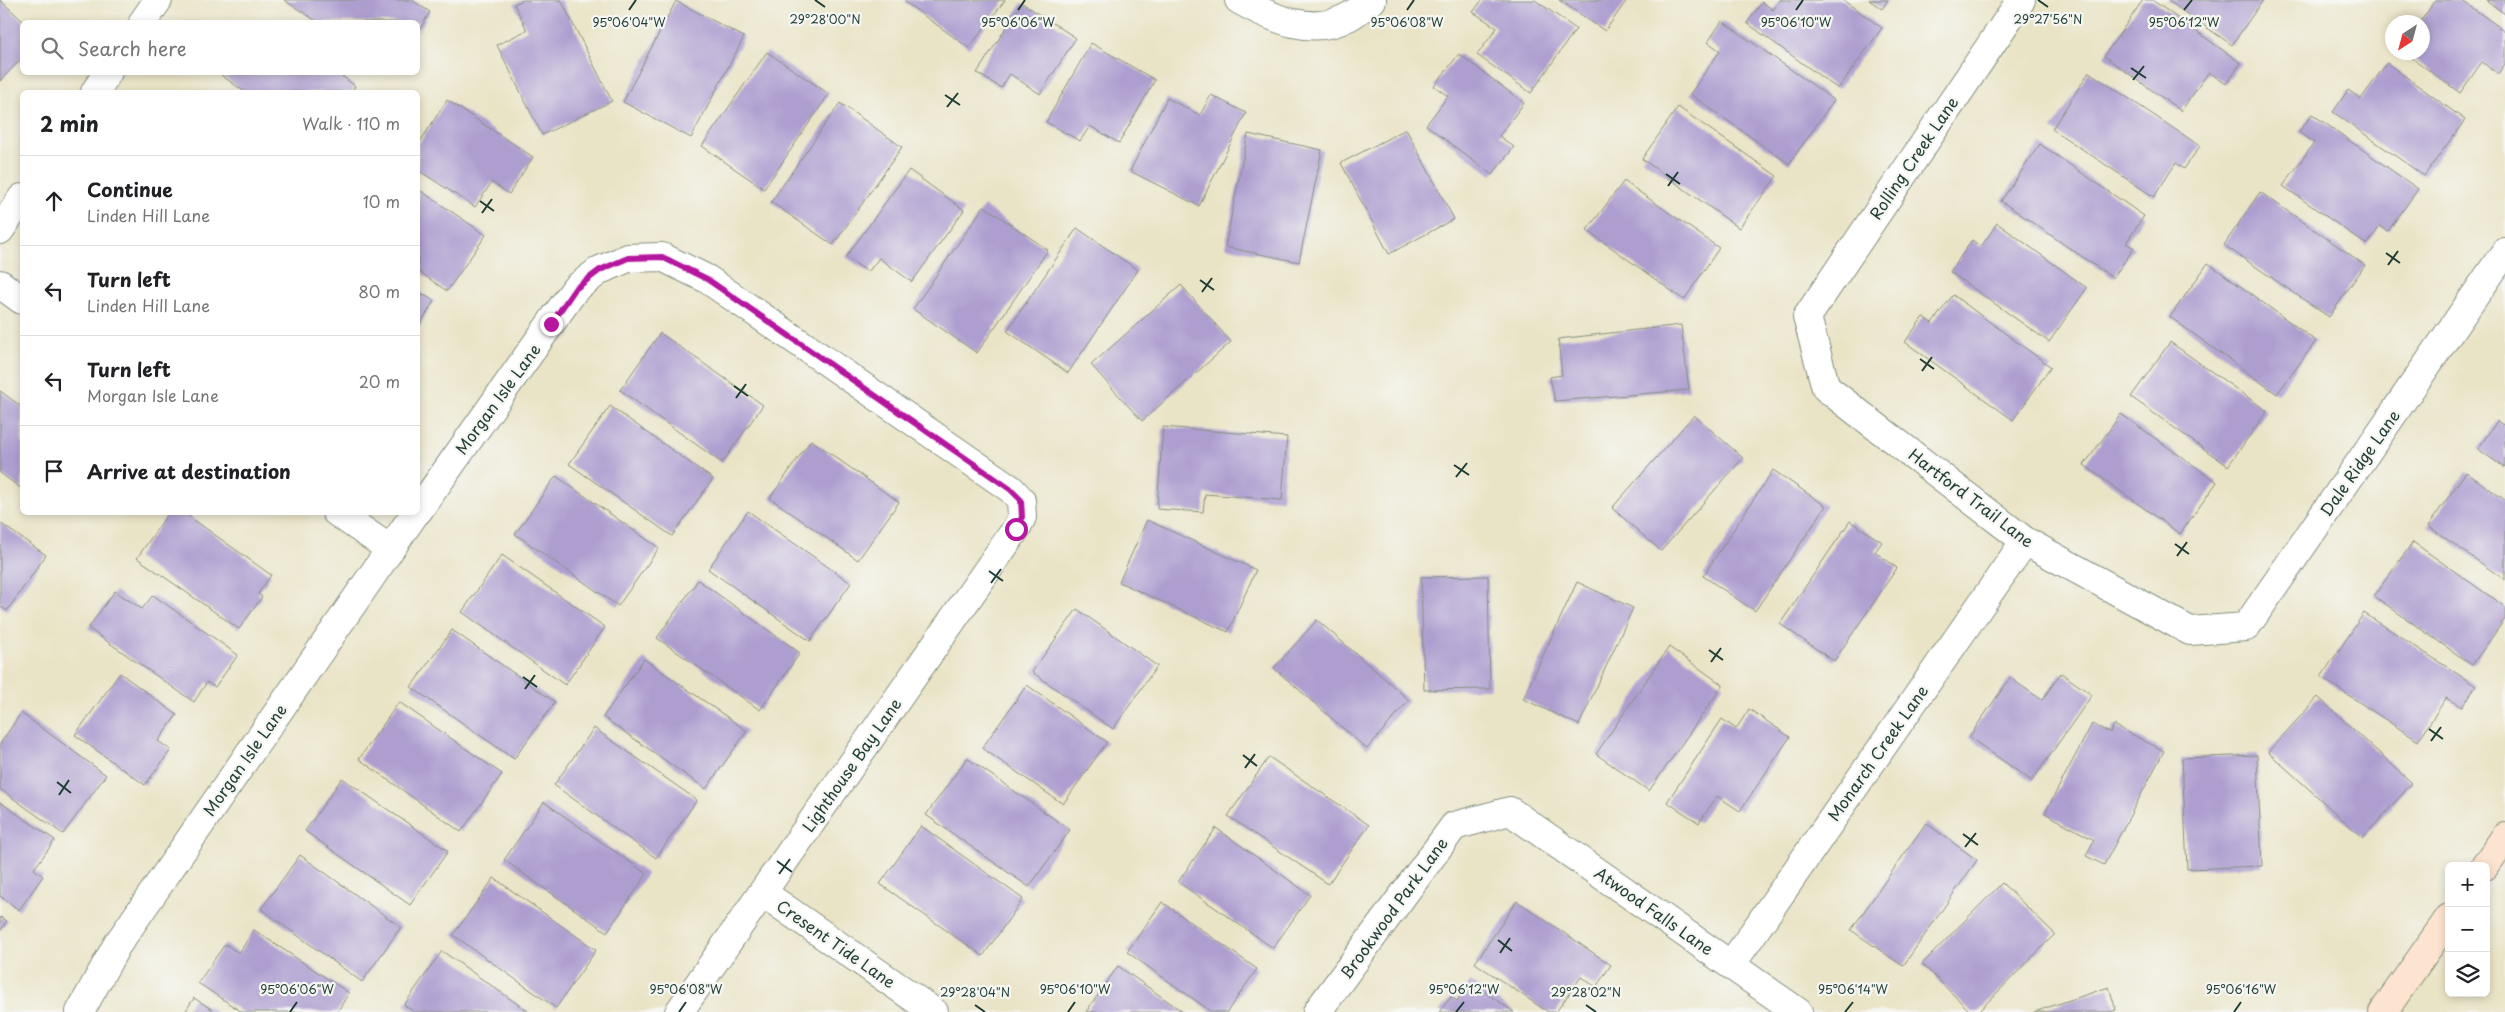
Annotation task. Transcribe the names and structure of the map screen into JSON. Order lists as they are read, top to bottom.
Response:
{
  "streets": {
    "street": [
      "Rolling Creek Lane",
      "Morgan Isle Lane",
      "Dale Ridge Lane",
      "Hartford Trail Lane",
      "Monarch Creek Lane",
      "Lighthouse Bay Lane",
      "Brookwood Park Lane",
      "Atwood Falls Lane",
      "Cresent Tide Lane"
    ]
  },
  "crossings": [
    ["Rolling Creek Lane", "Hartford Trail Lane"],
    ["Morgan Isle Lane", "Lighthouse Bay Lane"],
    ["Dale Ridge Lane", "Hartford Trail Lane"],
    ["Hartford Trail Lane", "Monarch Creek Lane"],
    ["Monarch Creek Lane", "Atwood Falls Lane"],
    ["Lighthouse Bay Lane", "Cresent Tide Lane"],
    ["Brookwood Park Lane", "Atwood Falls Lane"]
  ],
  "north": "bottom left",
  "page": {
    "search": "Search here",
    "heading": ["2 min", "Walk · 110 m"],
    "list": [
      ["Continue", "Linden Hill Lane", "10 m"],
      ["Turn left", "Linden Hill Lane", "80 m"],
      ["Turn left", "Morgan Isle Lane", "20 m"],
      "Arrive at destination"
    ],
    "map_buttons": ["+", "−"]
  },
  "coordinates": [
    "29°28'00\"N",
    "29°27'56\"N",
    "95°06'12\"W",
    "95°06'04\"W",
    "95°06'06\"W",
    "95°06'08\"W",
    "95°06'10\"W",
    "95°06'14\"W",
    "95°06'16\"W",
    "29°28'04\"N",
    "29°28'02\"N"
  ]
}
